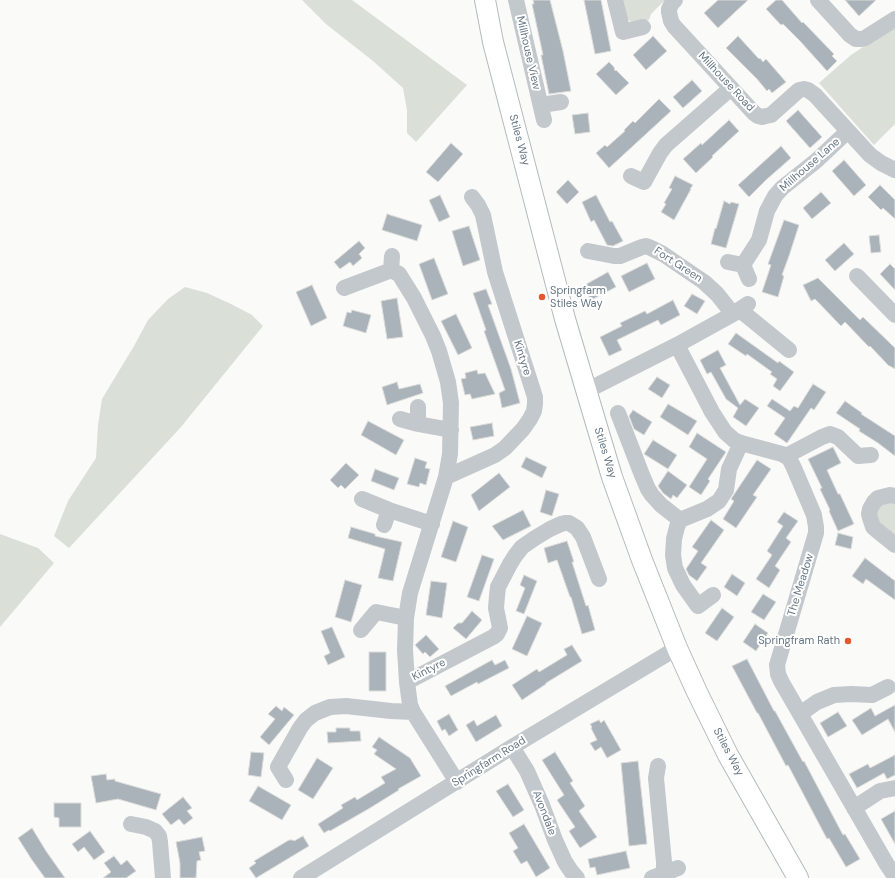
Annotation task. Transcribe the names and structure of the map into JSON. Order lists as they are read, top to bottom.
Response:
{
  "streets": {
    "main road": ["Stiles Way"],
    "street": [
      "Millhouse View",
      "Millhouse Road",
      "Millhouse Lane",
      "Fort Green",
      "Kintyre",
      "The Meadow",
      "Springfarm Road",
      "Avondale"
    ]
  },
  "crossings": [
    ["Millhouse Road", "Millhouse Lane"],
    ["Stiles Way", "Springfarm Road"],
    ["Kintyre", "Springfarm Road"],
    ["Springfarm Road", "Avondale"]
  ],
  "places": ["Springfarm Stiles Way", "Springfram Rath"]
}
